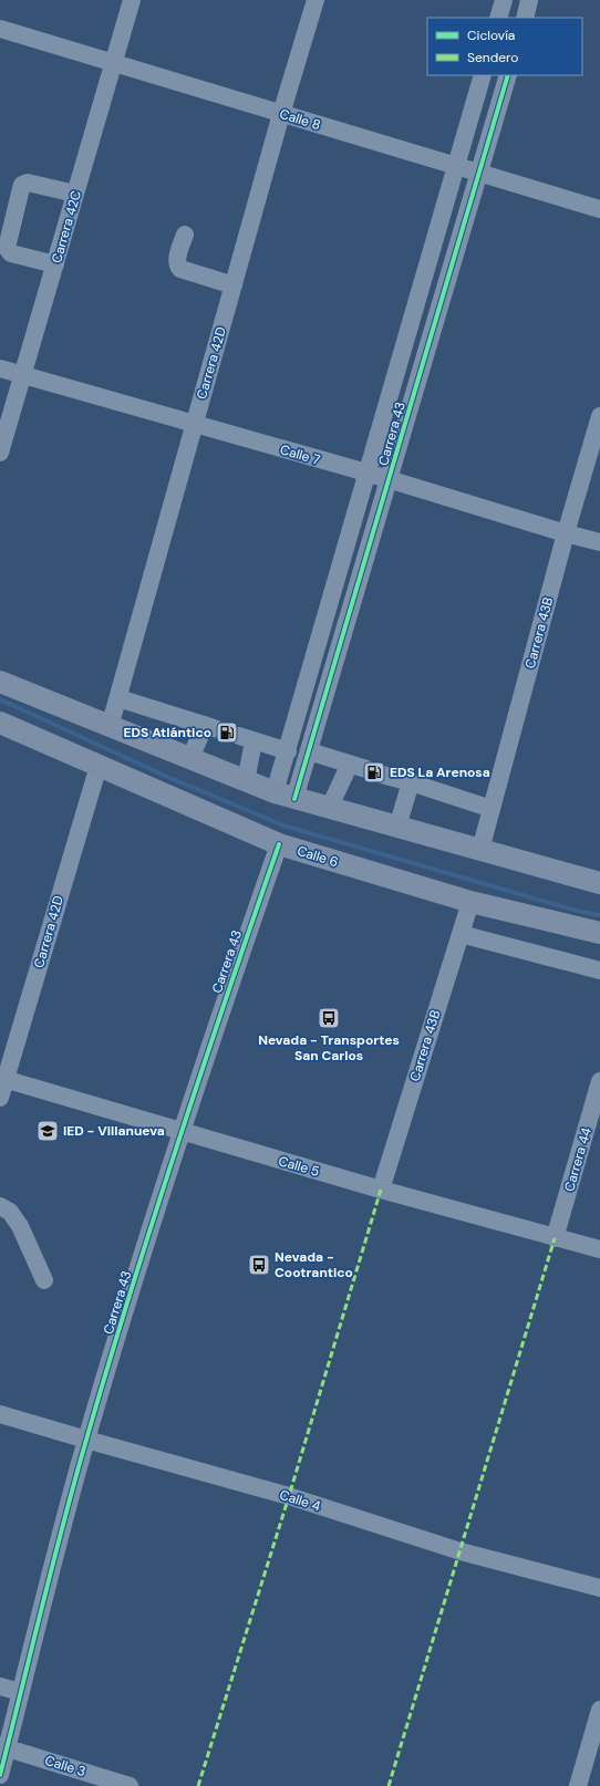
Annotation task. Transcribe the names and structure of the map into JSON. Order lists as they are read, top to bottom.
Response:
{
  "streets": {
    "main road": ["Calle 6"],
    "street": [
      "Calle 8",
      "Carrera 42C",
      "Carrera 42D",
      "Carrera 43",
      "Calle 7",
      "Carrera 43B",
      "Carrera 44",
      "Calle 5",
      "Calle 4",
      "Calle 3"
    ]
  },
  "crossings": [
    ["Calle 8", "Carrera 42C"],
    ["Calle 8", "Carrera 42D"],
    ["Calle 8", "Carrera 43"],
    ["Carrera 42C", "Calle 7"],
    ["Carrera 42D", "Calle 7"],
    ["Carrera 42D", "Calle 6"],
    ["Carrera 42D", "Calle 5"],
    ["Carrera 43", "Calle 7"],
    ["Carrera 43", "Calle 6"],
    ["Carrera 43", "Calle 5"],
    ["Carrera 43", "Calle 4"],
    ["Carrera 43", "Calle 3"],
    ["Calle 7", "Carrera 43B"],
    ["Carrera 43B", "Calle 6"],
    ["Carrera 43B", "Calle 5"],
    ["Carrera 44", "Calle 5"]
  ],
  "places": {
    "fuel station": ["EDS Atlántico", "EDS La Arenosa"],
    "bus stop": ["Nevada - Transportes San Carlos", "Nevada - Cootrantico"],
    "school or university": ["IED - Villanueva"]
  },
  "legend": ["Ciclovía", "Sendero"]
}
